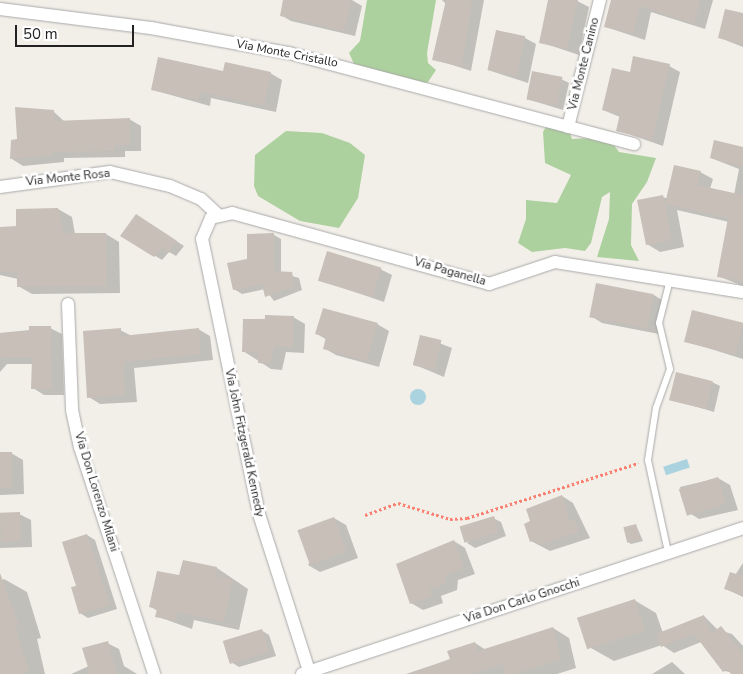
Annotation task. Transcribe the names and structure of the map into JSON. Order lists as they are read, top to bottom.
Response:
{
  "streets": {
    "street": [
      "Via Monte Cristallo",
      "Via Monte Canino",
      "Via Monte Rosa",
      "Via Paganella",
      "Via John Fitzgerald Kennedy",
      "Via Don Lorenzo Milani",
      "Via Don Carlo Gnocchi"
    ]
  },
  "crossings": [
    ["Via Monte Cristallo", "Via Monte Canino"],
    ["Via Monte Rosa", "Via Paganella"],
    ["Via Monte Rosa", "Via John Fitzgerald Kennedy"],
    ["Via Paganella", "Via John Fitzgerald Kennedy"],
    ["Via John Fitzgerald Kennedy", "Via Don Carlo Gnocchi"]
  ],
  "scale_bar": "50 m"
}
